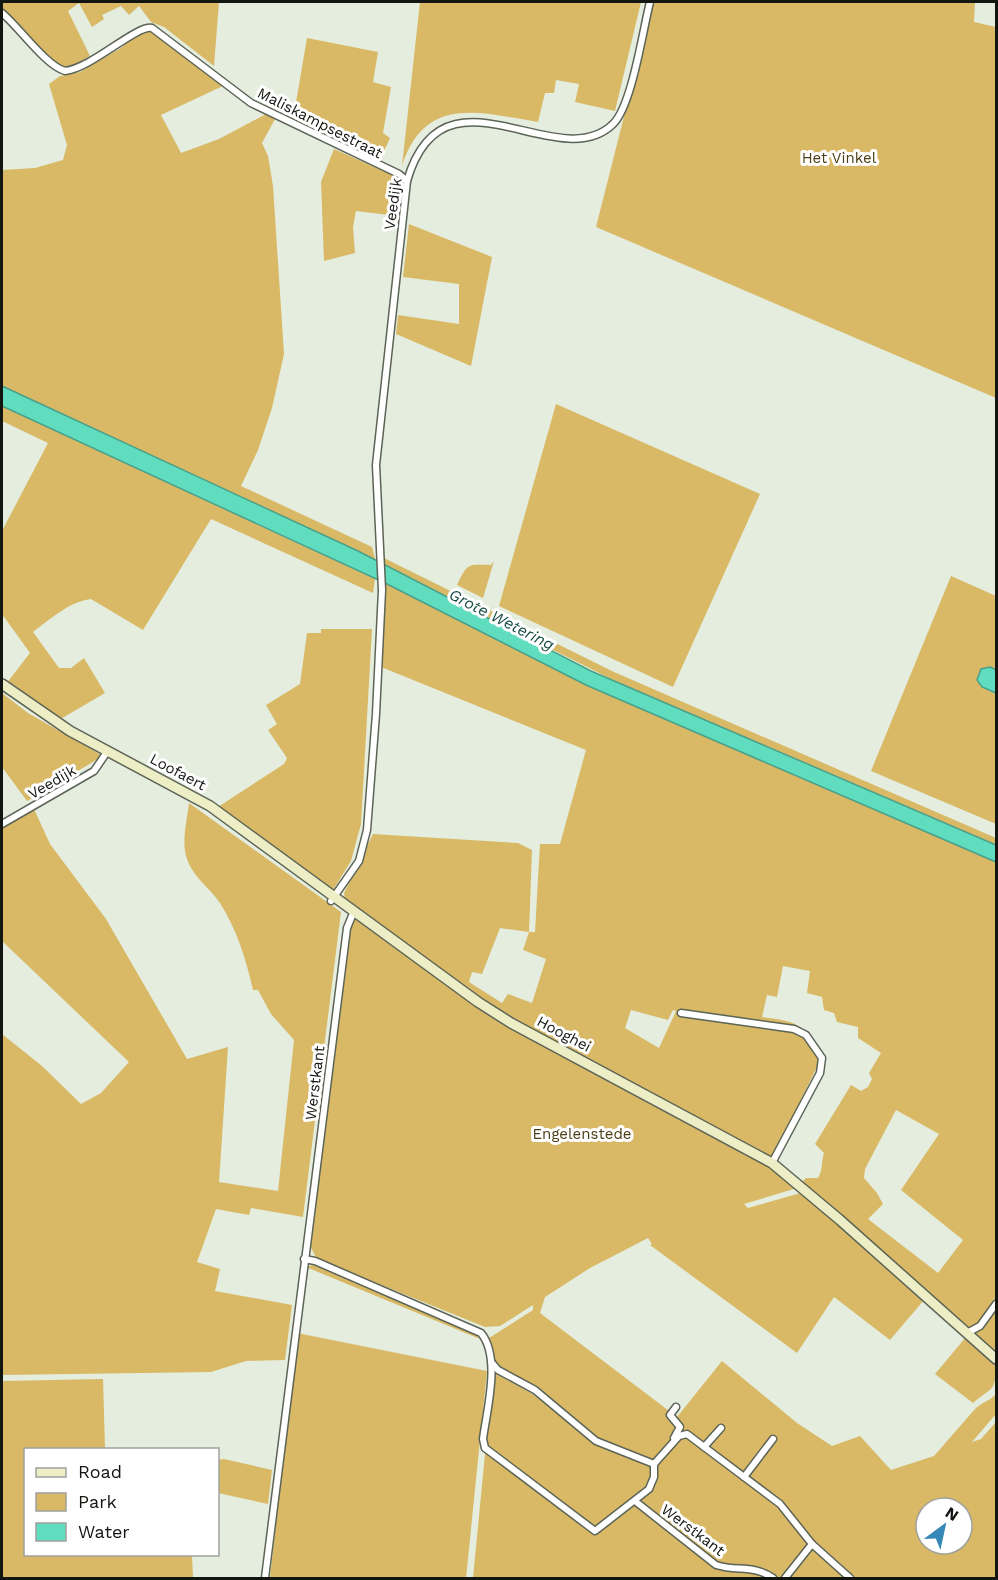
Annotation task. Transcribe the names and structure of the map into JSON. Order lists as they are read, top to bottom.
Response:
{
  "streets": {
    "street": [
      "Maliskampsestraat",
      "Veedijk",
      "Loofaert",
      "Hooghei",
      "Werstkant"
    ]
  },
  "crossings": [
    ["Maliskampsestraat", "Veedijk"],
    ["Veedijk", "Loofaert"],
    ["Loofaert", "Hooghei"],
    ["Loofaert", "Werstkant"],
    ["Hooghei", "Werstkant"]
  ],
  "water": ["Grote Wetering"],
  "parks": ["Het Vinkel", "Engelenstede"],
  "legend": ["Road", "Park", "Water"],
  "north": "top right"
}
